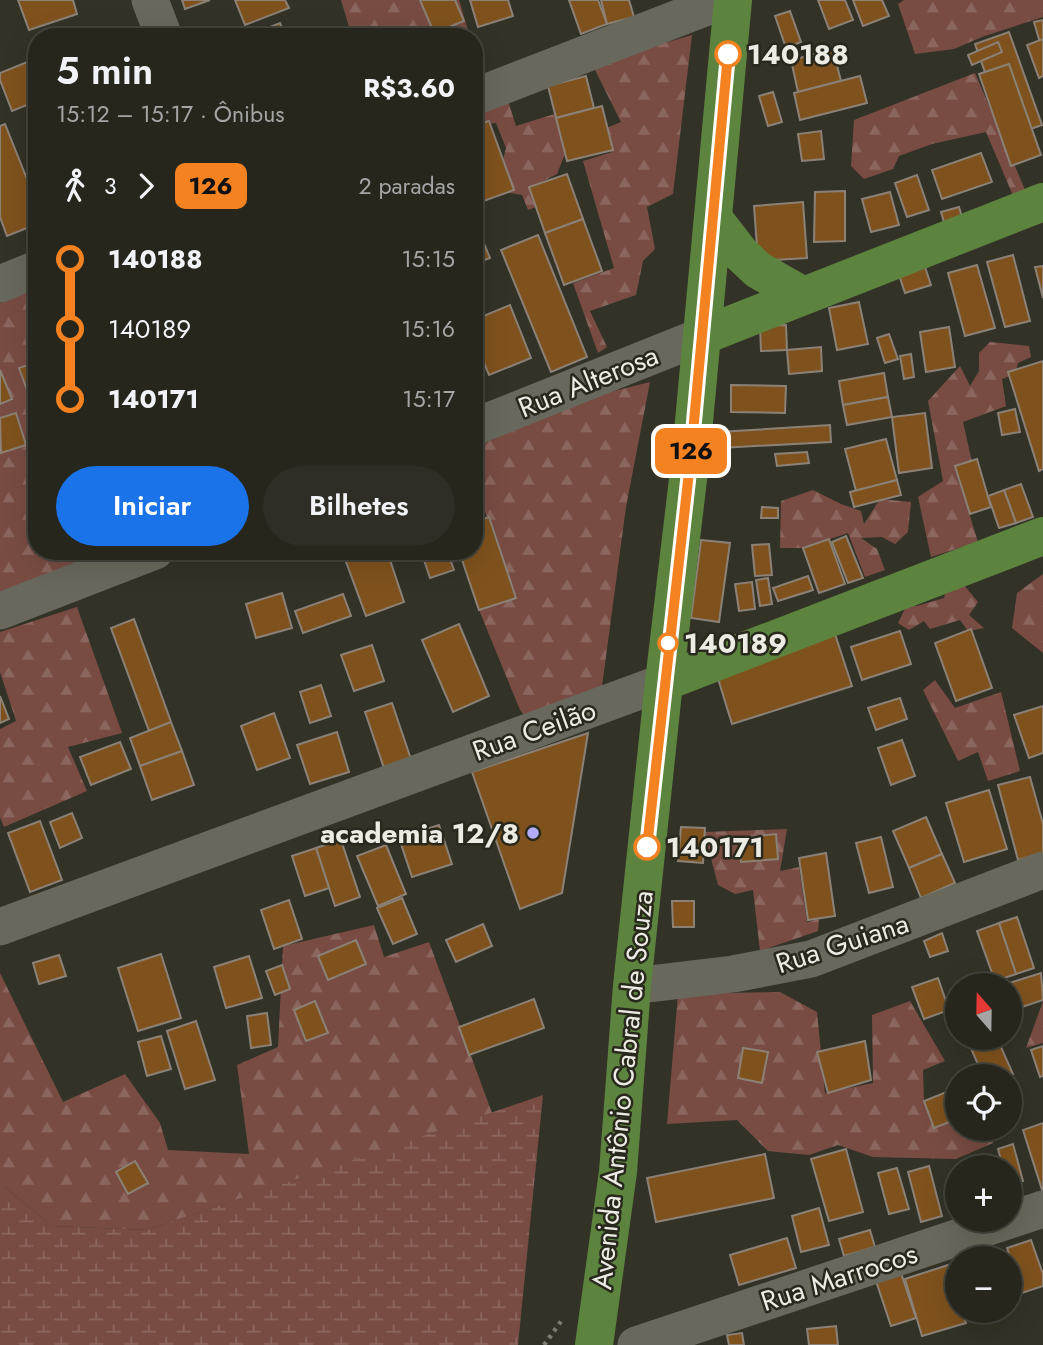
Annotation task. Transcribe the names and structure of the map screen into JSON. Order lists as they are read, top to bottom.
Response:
{
  "streets": {
    "main road": ["Rua Ceilão", "Avenida Antônio Cabral de Souza"],
    "street": ["Rua Alterosa", "Rua Guiana", "Rua Marrocos"]
  },
  "crossings": [
    ["Rua Alterosa", "Avenida Antônio Cabral de Souza"],
    ["Rua Ceilão", "Avenida Antônio Cabral de Souza"],
    ["Rua Guiana", "Avenida Antônio Cabral de Souza"]
  ],
  "places": [
    "140188",
    "140189",
    "academia 12/8",
    "140171"
  ],
  "lines": ["bus line 126"],
  "north": "top",
  "page": {
    "on_map": "126",
    "heading": ["5 min", "15:12 – 15:17 · Ônibus", "R$3.60"],
    "legs": ["3", "126", "2 paradas"],
    "list": [
      {
        "name": "140188",
        "value": "15:15"
      },
      {
        "name": "140189",
        "value": "15:16"
      },
      {
        "name": "140171",
        "value": "15:17"
      }
    ],
    "buttons": ["Iniciar", "Bilhetes"],
    "map_buttons": ["+", "−"]
  }
}
